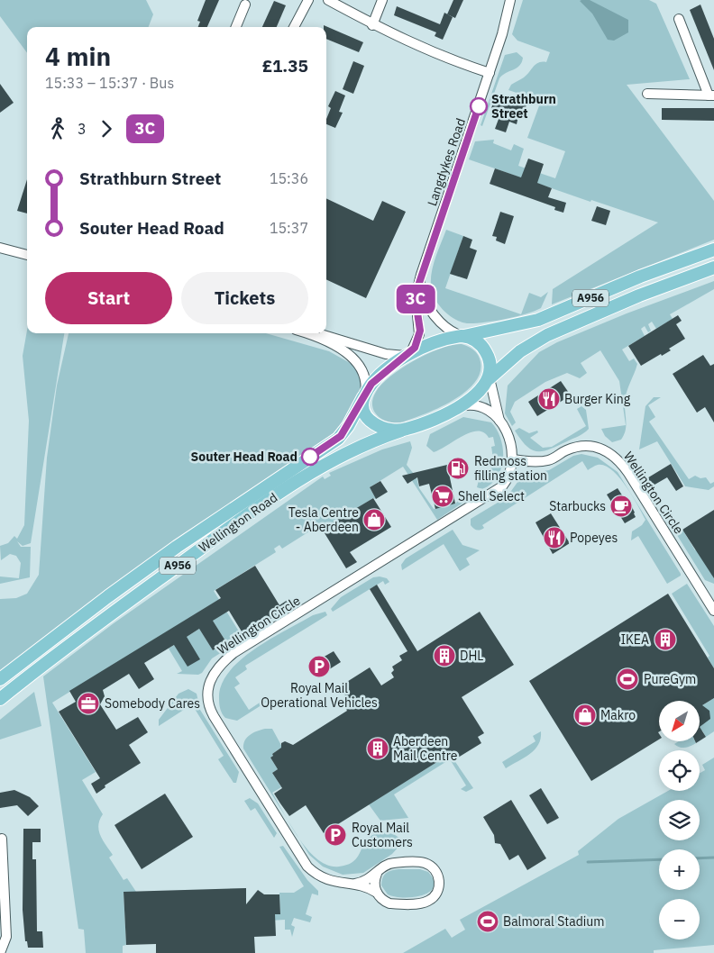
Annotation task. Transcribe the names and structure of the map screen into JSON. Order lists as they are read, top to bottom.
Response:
{
  "streets": {
    "main road": ["A956", "Wellington Road"],
    "street": ["Langdykes Road", "Wellington Circle"]
  },
  "crossings": [
    ["Langdykes Road", "A956"],
    ["A956", "Wellington Road"]
  ],
  "places": {
    "other": ["Strathburn Street", "Souter Head Road"],
    "restaurant": ["Burger King", "Popeyes"],
    "fuel station": ["Redmoss filling station"],
    "supermarket": ["Shell Select"],
    "cafe": ["Starbucks"],
    "shop": ["Tesla Centre - Aberdeen", "Makro"],
    "building": ["IKEA", "DHL", "Aberdeen Mail Centre"],
    "parking": ["Royal Mail Operational Vehicles", "Royal Mail Customers"],
    "sports": ["PureGym", "Balmoral Stadium"],
    "office": ["Somebody Cares"]
  },
  "lines": ["bus line 3C"],
  "north": "bottom left",
  "page": {
    "on_map": "3C",
    "heading": ["4 min", "15:33 – 15:37 · Bus", "£1.35"],
    "legs": ["3", "3C"],
    "list": [
      {
        "name": "Strathburn Street",
        "value": "15:36"
      },
      {
        "name": "Souter Head Road",
        "value": "15:37"
      }
    ],
    "buttons": ["Start", "Tickets"],
    "map_buttons": ["+", "−"]
  }
}
